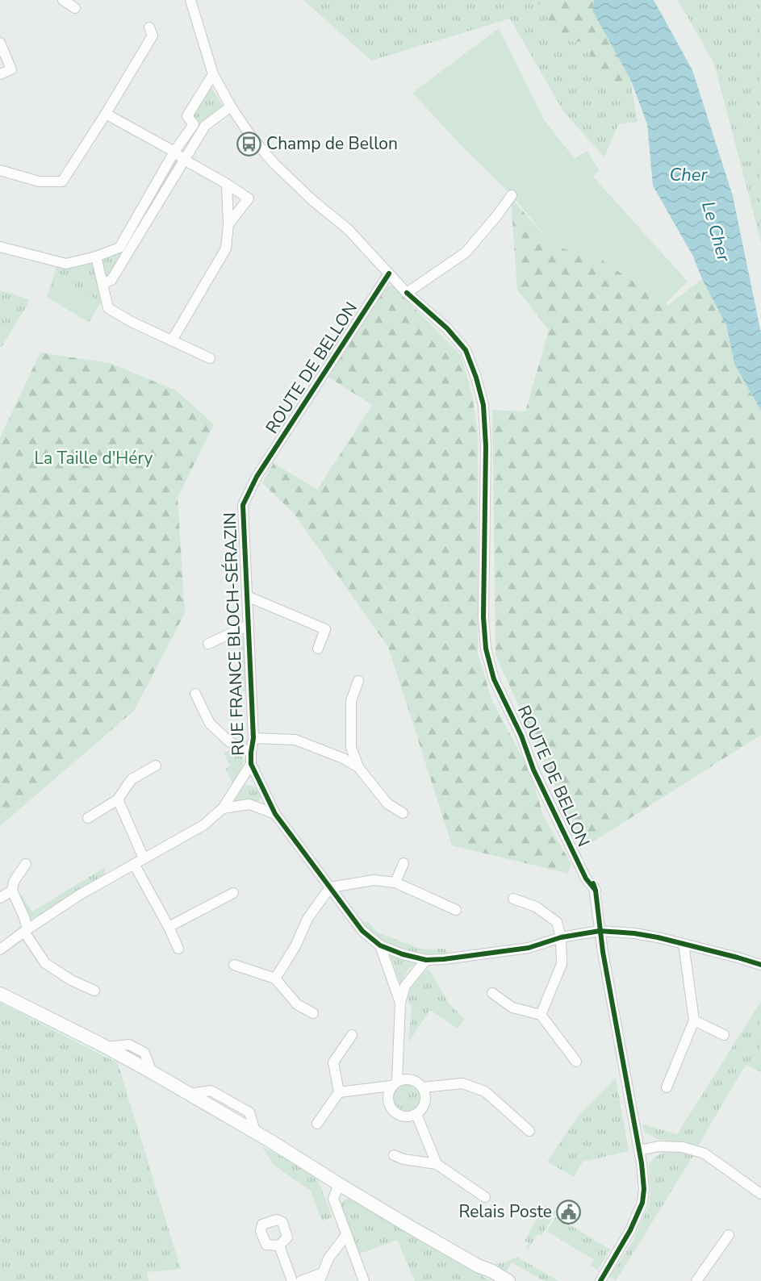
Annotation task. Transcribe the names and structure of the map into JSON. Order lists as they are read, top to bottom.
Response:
{
  "streets": {
    "street": ["ROUTE DE BELLON", "RUE FRANCE BLOCH-SÉRAZIN"]
  },
  "crossings": [
    ["ROUTE DE BELLON", "RUE FRANCE BLOCH-SÉRAZIN"]
  ],
  "water": ["Cher", "Le Cher"],
  "parks": ["La Taille d'Héry"],
  "places": {
    "bus stop": ["Champ de Bellon"],
    "public building": ["Relais Poste"]
  }
}
